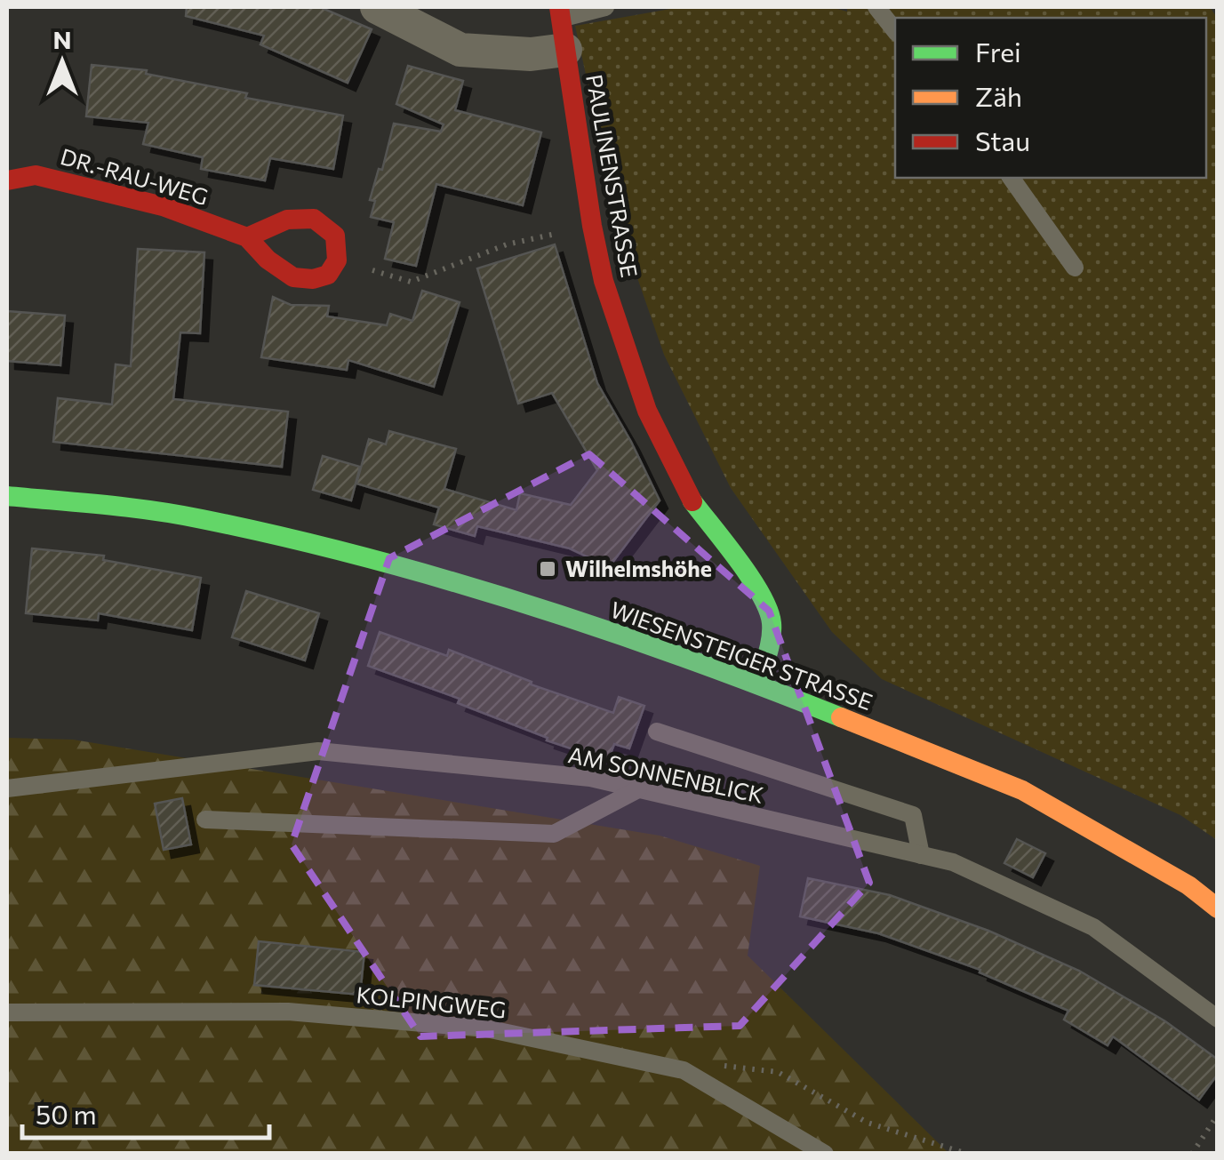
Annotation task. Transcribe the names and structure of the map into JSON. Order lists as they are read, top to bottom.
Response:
{
  "streets": {
    "main road": ["PAULINENSTRASSE", "DR.-RAU-WEG", "WIESENSTEIGER STRASSE"],
    "lane": ["AM SONNENBLICK", "KOLPINGWEG"]
  },
  "crossings": [
    ["PAULINENSTRASSE", "WIESENSTEIGER STRASSE"]
  ],
  "places": {
    "transit": ["Wilhelmshöhe"]
  },
  "legend": ["Frei", "Zäh", "Stau"],
  "scale_bar": "50 m",
  "north": "top"
}
